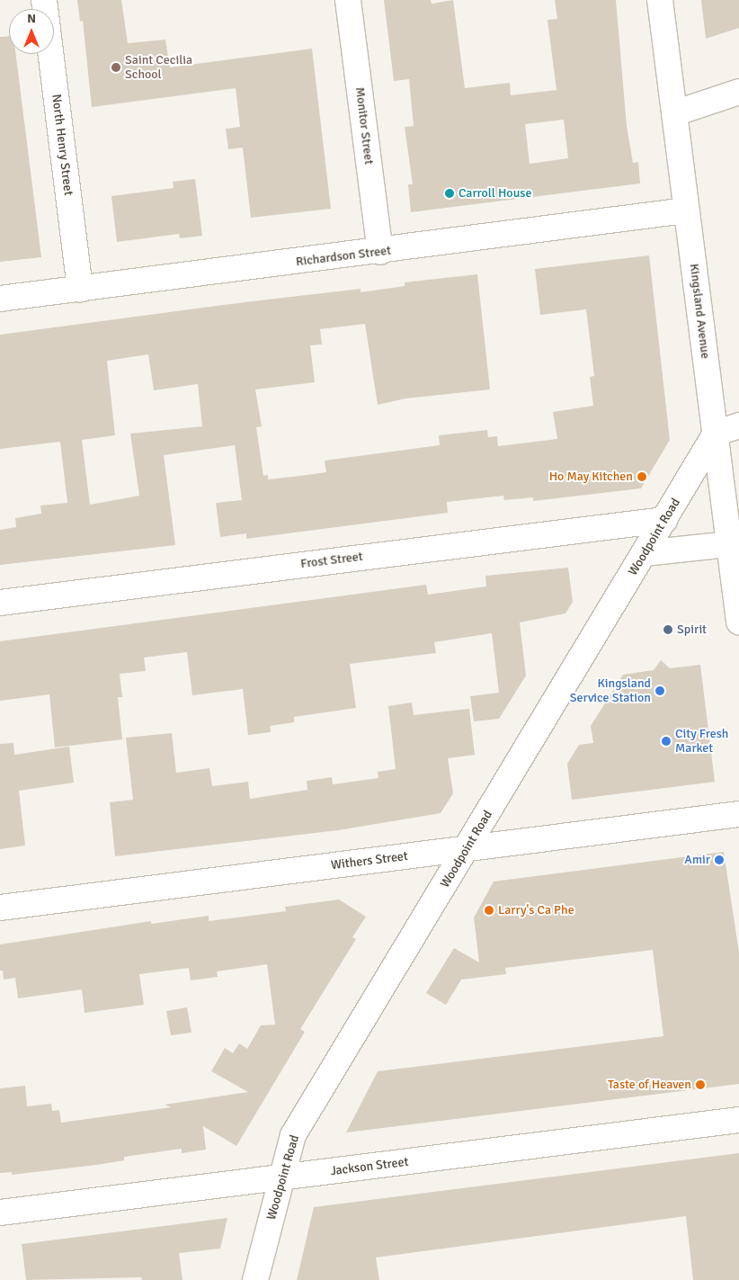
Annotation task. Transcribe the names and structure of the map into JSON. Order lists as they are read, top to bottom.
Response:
{
  "streets": {
    "street": [
      "Monitor Street",
      "North Henry Street",
      "Richardson Street",
      "Kingsland Avenue",
      "Woodpoint Road",
      "Frost Street",
      "Withers Street",
      "Jackson Street"
    ]
  },
  "crossings": [
    ["Monitor Street", "Richardson Street"],
    ["North Henry Street", "Richardson Street"],
    ["Richardson Street", "Kingsland Avenue"],
    ["Kingsland Avenue", "Woodpoint Road"],
    ["Woodpoint Road", "Frost Street"],
    ["Woodpoint Road", "Withers Street"],
    ["Woodpoint Road", "Jackson Street"]
  ],
  "places": [
    "Saint Cecilia School",
    "Carroll House",
    "Ho May Kitchen",
    "Spirit",
    "Kingsland Service Station",
    "City Fresh Market",
    "Amir",
    "Larry's Ca Phe",
    "Taste of Heaven"
  ],
  "north": "top"
}
